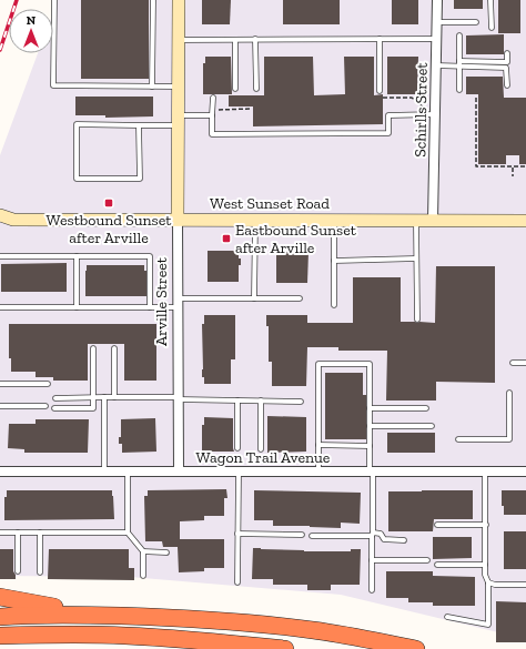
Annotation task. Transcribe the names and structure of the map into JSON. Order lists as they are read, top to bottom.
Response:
{
  "streets": {
    "main road": ["West Sunset Road", "Arville Street"],
    "street": ["Schirlls Street", "Wagon Trail Avenue"]
  },
  "crossings": [
    ["Schirlls Street", "West Sunset Road"],
    ["West Sunset Road", "Arville Street"],
    ["Arville Street", "Wagon Trail Avenue"]
  ],
  "places": {
    "transit": ["Westbound Sunset after Arville", "Eastbound Sunset after Arville"]
  },
  "north": "top"
}
